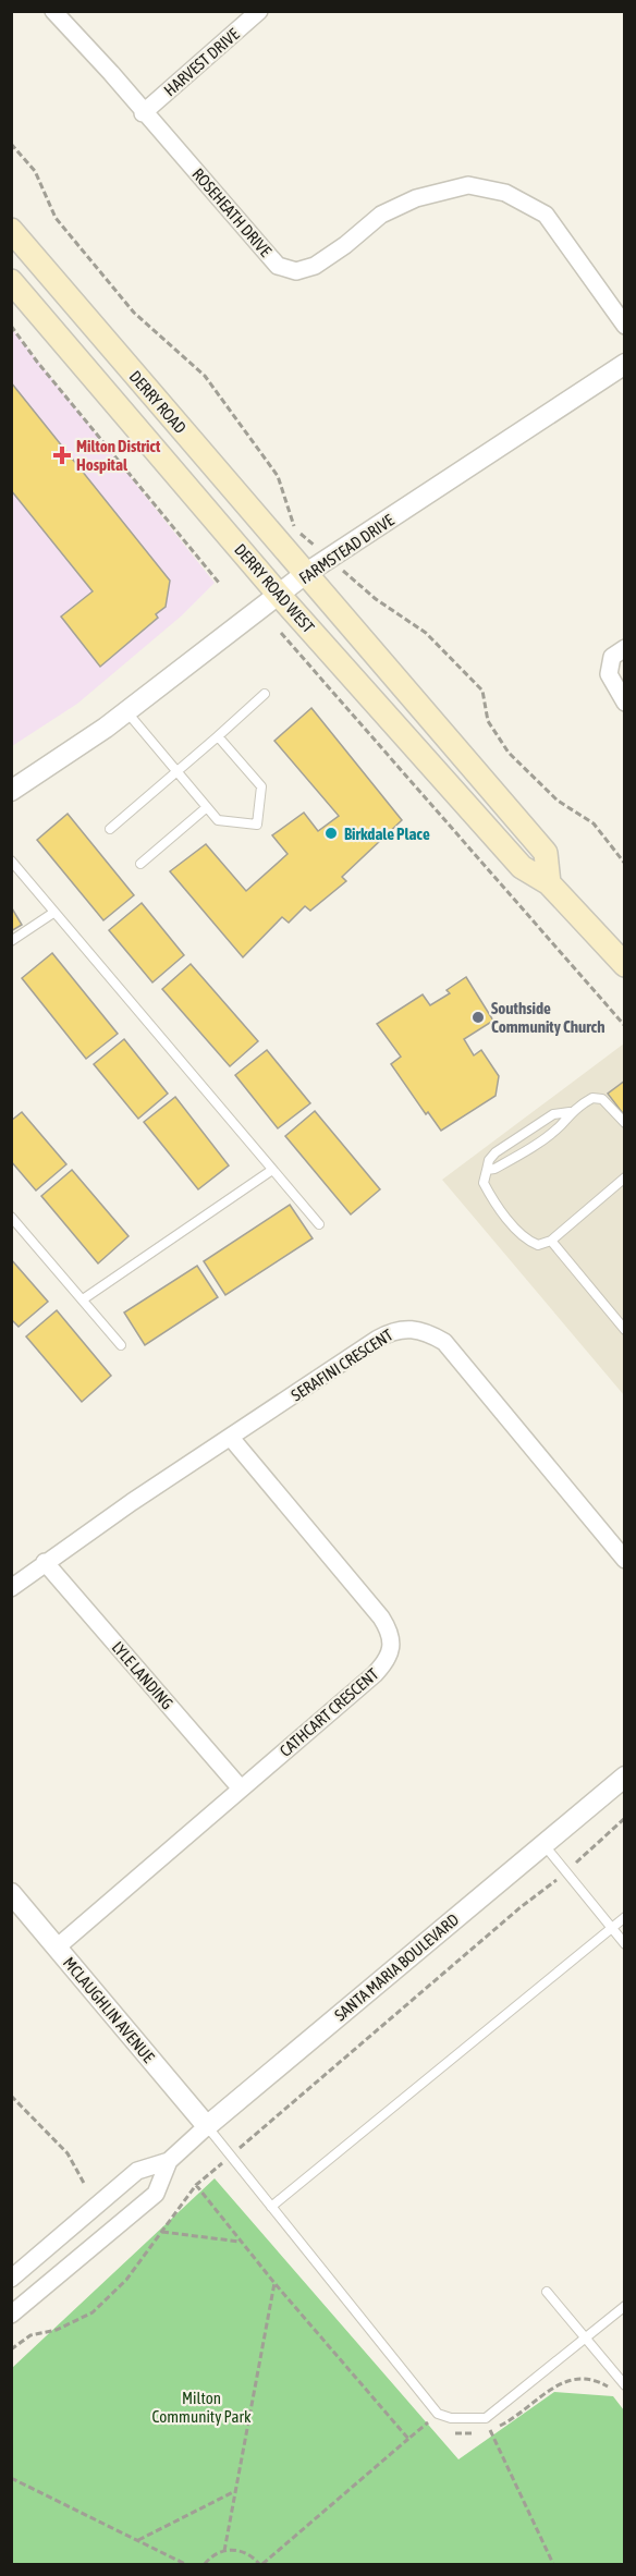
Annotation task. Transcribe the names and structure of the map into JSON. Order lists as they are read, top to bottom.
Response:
{
  "streets": {
    "main road": ["DERRY ROAD", "DERRY ROAD WEST"],
    "street": [
      "HARVEST DRIVE",
      "ROSEHEATH DRIVE",
      "FARMSTEAD DRIVE",
      "SERAFINI CRESCENT",
      "LYLE LANDING",
      "CATHCART CRESCENT",
      "SANTA MARIA BOULEVARD",
      "MCLAUGHLIN AVENUE"
    ]
  },
  "crossings": [
    ["HARVEST DRIVE", "ROSEHEATH DRIVE"],
    ["DERRY ROAD", "FARMSTEAD DRIVE"],
    ["DERRY ROAD", "DERRY ROAD WEST"],
    ["FARMSTEAD DRIVE", "DERRY ROAD WEST"],
    ["SERAFINI CRESCENT", "LYLE LANDING"],
    ["SERAFINI CRESCENT", "CATHCART CRESCENT"],
    ["LYLE LANDING", "CATHCART CRESCENT"],
    ["CATHCART CRESCENT", "MCLAUGHLIN AVENUE"],
    ["SANTA MARIA BOULEVARD", "MCLAUGHLIN AVENUE"]
  ],
  "parks": ["Milton Community Park"],
  "places": {
    "health": ["Milton District Hospital"],
    "other": ["Birkdale Place", "Southside Community Church"]
  }
}
